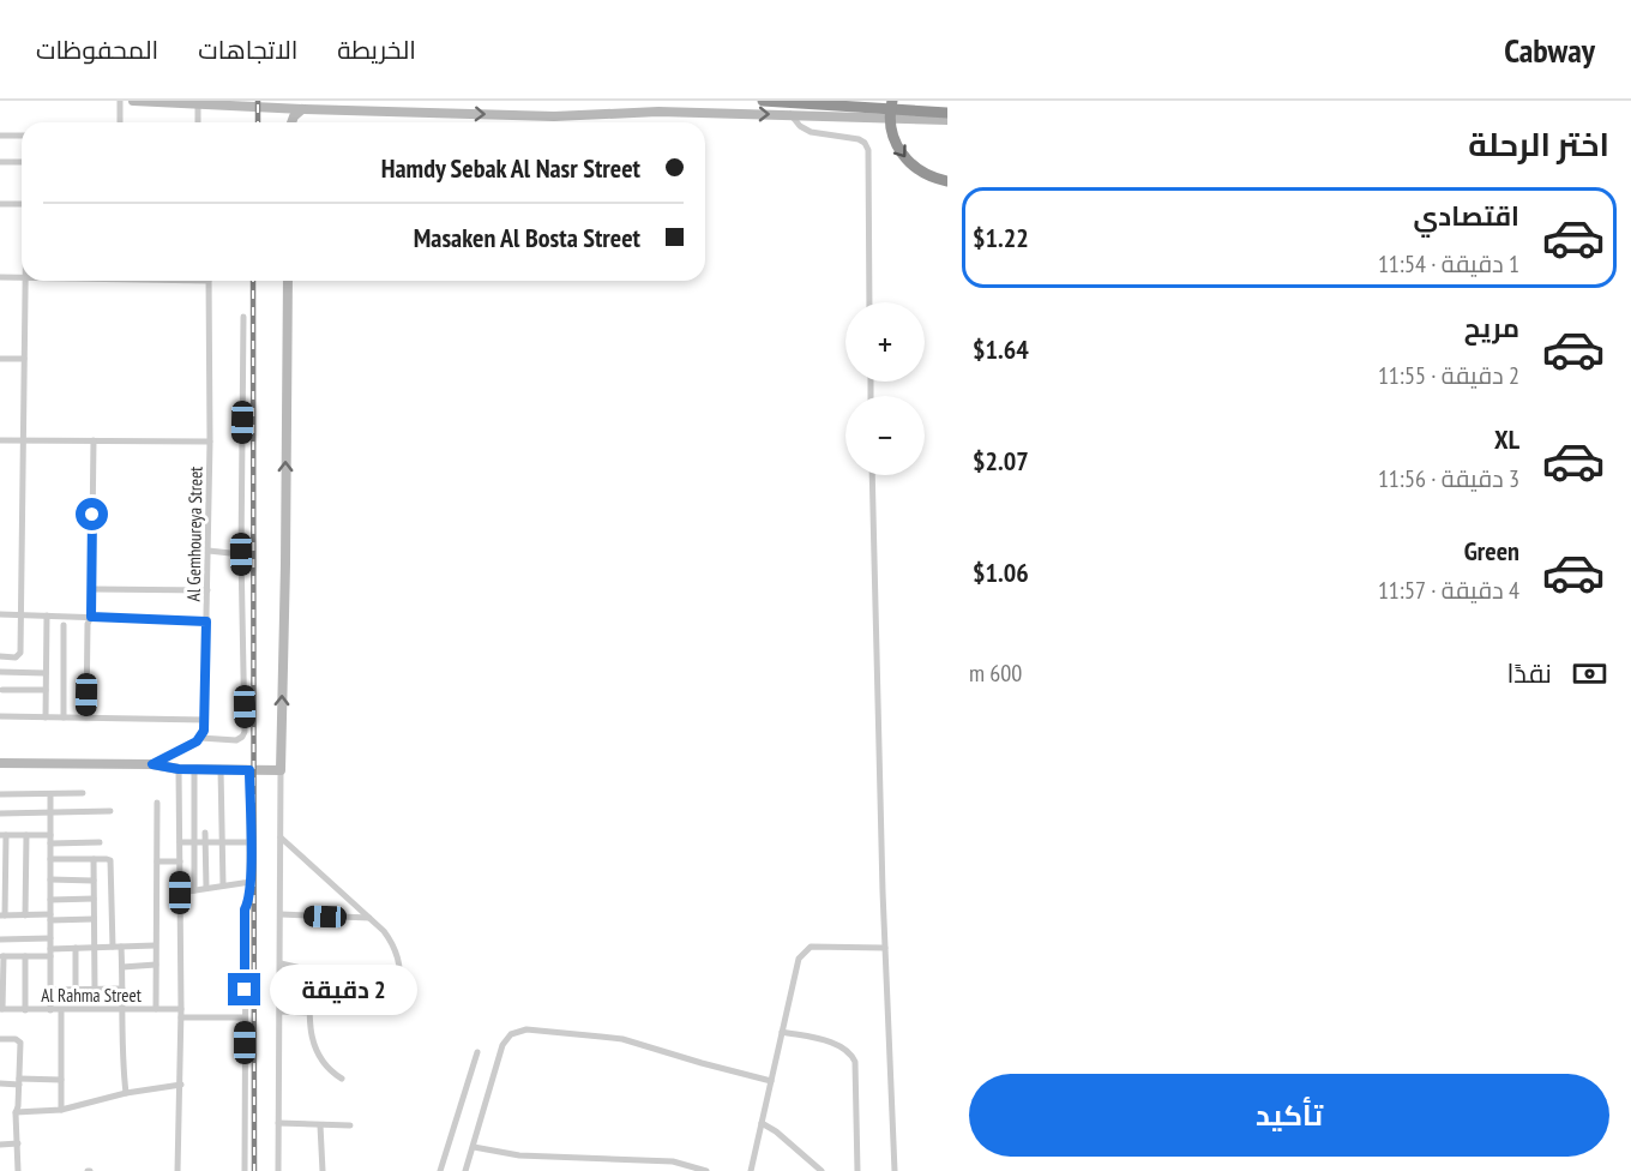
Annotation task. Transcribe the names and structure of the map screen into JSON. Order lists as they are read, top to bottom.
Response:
{
  "streets": {
    "street": ["Al Gemhoureya Street", "Al Rahma Street"]
  },
  "page": {
    "header": "Cabway",
    "nav": ["الخريطة", "الاتجاهات", "المحفوظات"],
    "heading": "اختر الرحلة",
    "banner": ["Hamdy Sebak Al Nasr Street", "Masaken Al Bosta Street"],
    "list": [
      {
        "name": "اقتصادي",
        "note": "1 دقيقة · 11:54",
        "value": "$1.22"
      },
      {
        "name": "مريح",
        "note": "2 دقيقة · 11:55",
        "value": "$1.64"
      },
      {
        "name": "XL",
        "note": "3 دقيقة · 11:56",
        "value": "$2.07"
      },
      {
        "name": "Green",
        "note": "4 دقيقة · 11:57",
        "value": "$1.06"
      }
    ],
    "map_buttons": ["+", "−"],
    "pay": ["نقدًا", "600 m"],
    "bubble": "2 دقيقة",
    "buttons": "تأكيد"
  }
}
